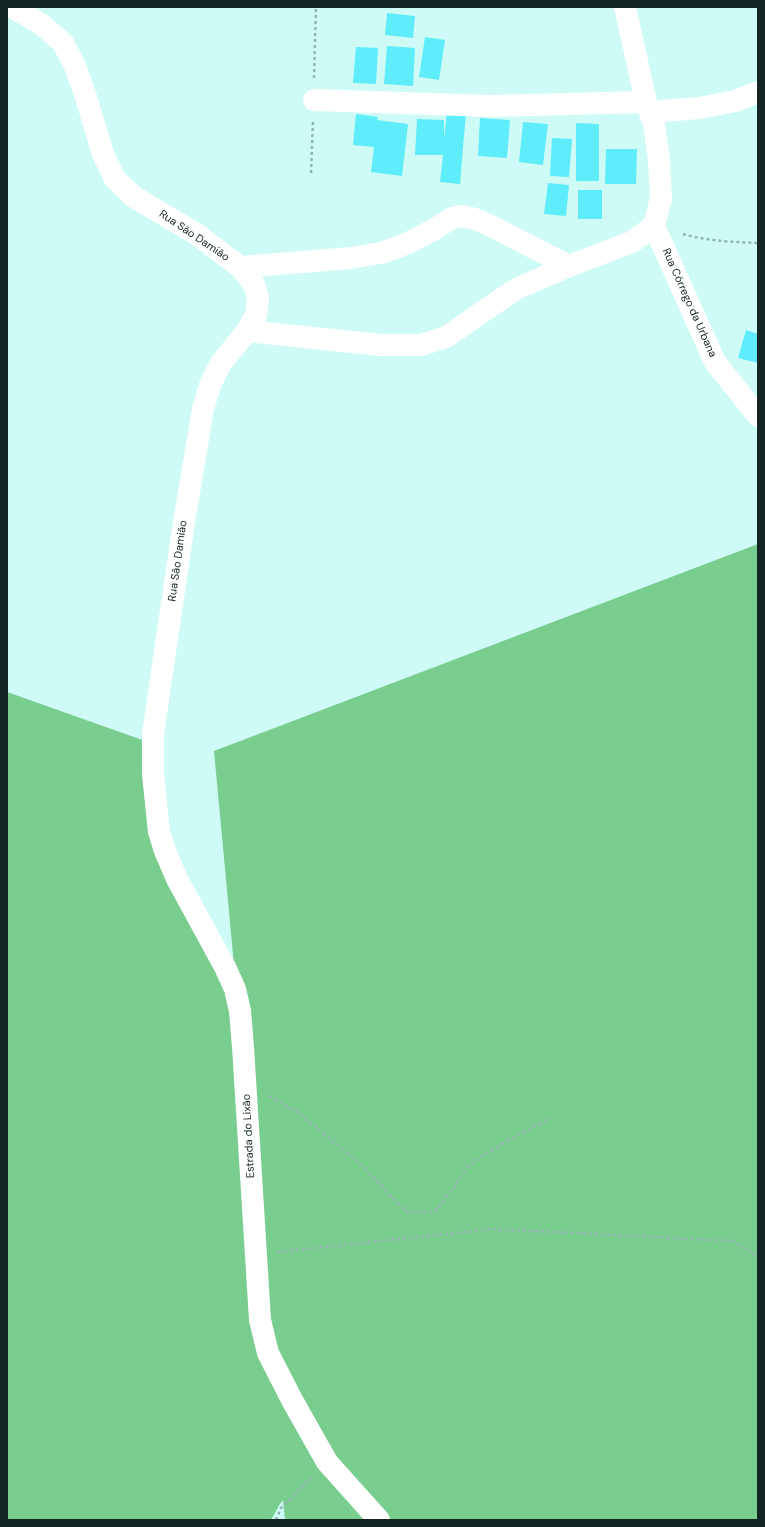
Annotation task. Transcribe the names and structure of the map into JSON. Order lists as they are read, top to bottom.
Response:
{
  "streets": {
    "street": ["Rua São Damião", "Rua Córrego da Urbana", "Estrada do Lixão"]
  },
  "crossings": [
    ["Rua São Damião", "Estrada do Lixão"]
  ]
}
